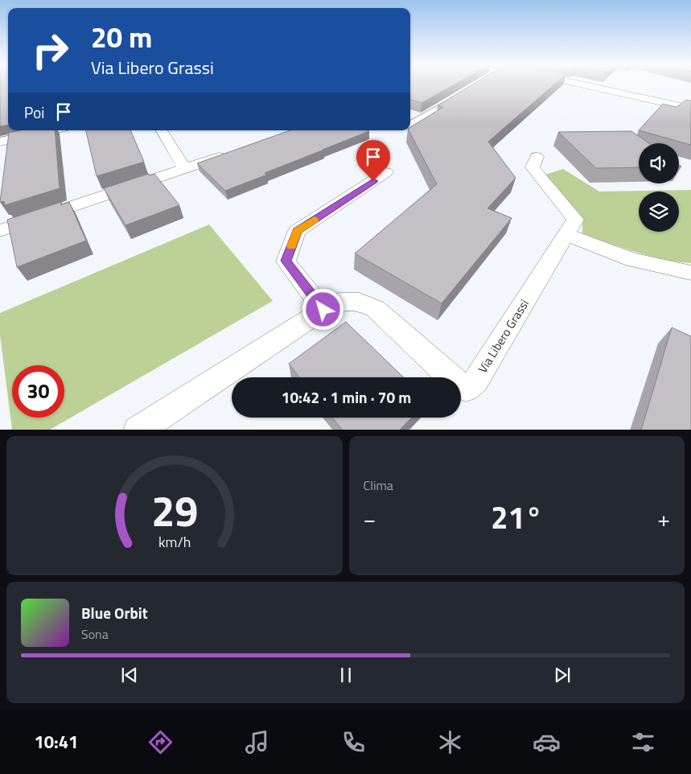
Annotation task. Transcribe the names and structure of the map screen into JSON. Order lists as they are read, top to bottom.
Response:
{
  "streets": {
    "street": ["Via Libero Grassi"]
  },
  "page": {
    "turn": ["20 m", "Via Libero Grassi"],
    "then": "Poi",
    "limit": "30",
    "trip": "10:42 · 1 min · 70 m",
    "tile": "Clima",
    "heat": ["−", "21°", "+"],
    "song": ["Blue Orbit", "Sona"],
    "tabs": "10:41",
    "gauge": ["29", "km/h"]
  }
}
